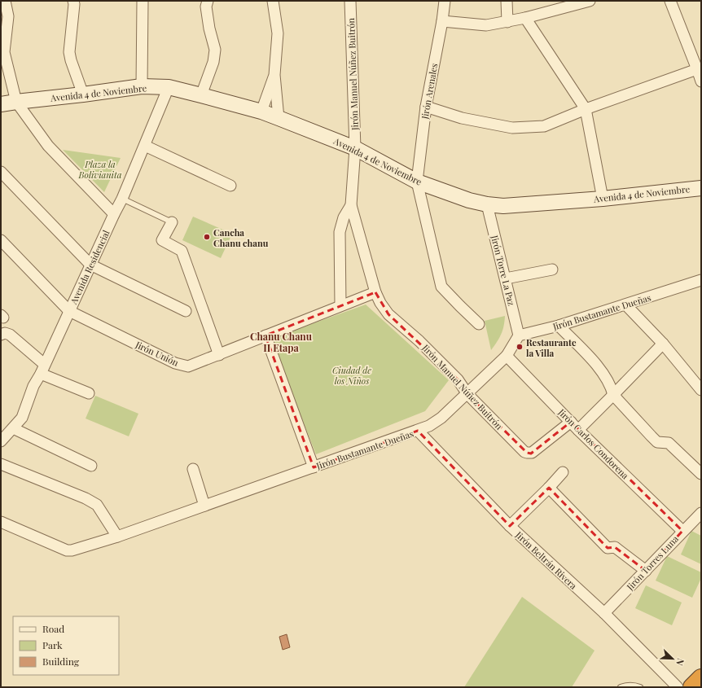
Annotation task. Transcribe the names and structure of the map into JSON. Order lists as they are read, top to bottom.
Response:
{
  "streets": {
    "street": [
      "Jirón Manuel Núñez Buitrón",
      "Jirón Arenales",
      "Avenida 4 de Noviembre",
      "Avenida Residencial",
      "Jirón Torre La Paz",
      "Jirón Bustamante Dueñas",
      "Jirón Unión",
      "Jirón Carlos Condorena",
      "Jirón Beltrán Rivera",
      "Jirón Torres Luna"
    ]
  },
  "crossings": [
    ["Jirón Manuel Núñez Buitrón", "Avenida 4 de Noviembre"],
    ["Jirón Manuel Núñez Buitrón", "Jirón Bustamante Dueñas"],
    ["Jirón Manuel Núñez Buitrón", "Jirón Unión"],
    ["Jirón Manuel Núñez Buitrón", "Jirón Carlos Condorena"],
    ["Jirón Arenales", "Avenida 4 de Noviembre"],
    ["Avenida 4 de Noviembre", "Avenida Residencial"],
    ["Avenida 4 de Noviembre", "Jirón Torre La Paz"],
    ["Avenida Residencial", "Jirón Unión"],
    ["Jirón Torre La Paz", "Jirón Bustamante Dueñas"],
    ["Jirón Bustamante Dueñas", "Jirón Carlos Condorena"],
    ["Jirón Bustamante Dueñas", "Jirón Beltrán Rivera"],
    ["Jirón Carlos Condorena", "Jirón Torres Luna"],
    ["Jirón Beltrán Rivera", "Jirón Torres Luna"]
  ],
  "districts": ["Chanu Chanu II Etapa"],
  "parks": ["Plaza la Bolivianita", "Ciudad de los Niños"],
  "places": ["Cancha Chanu chanu", "Restaurante la Villa"],
  "legend": ["Road", "Park", "Building"],
  "north": "bottom right"
}
